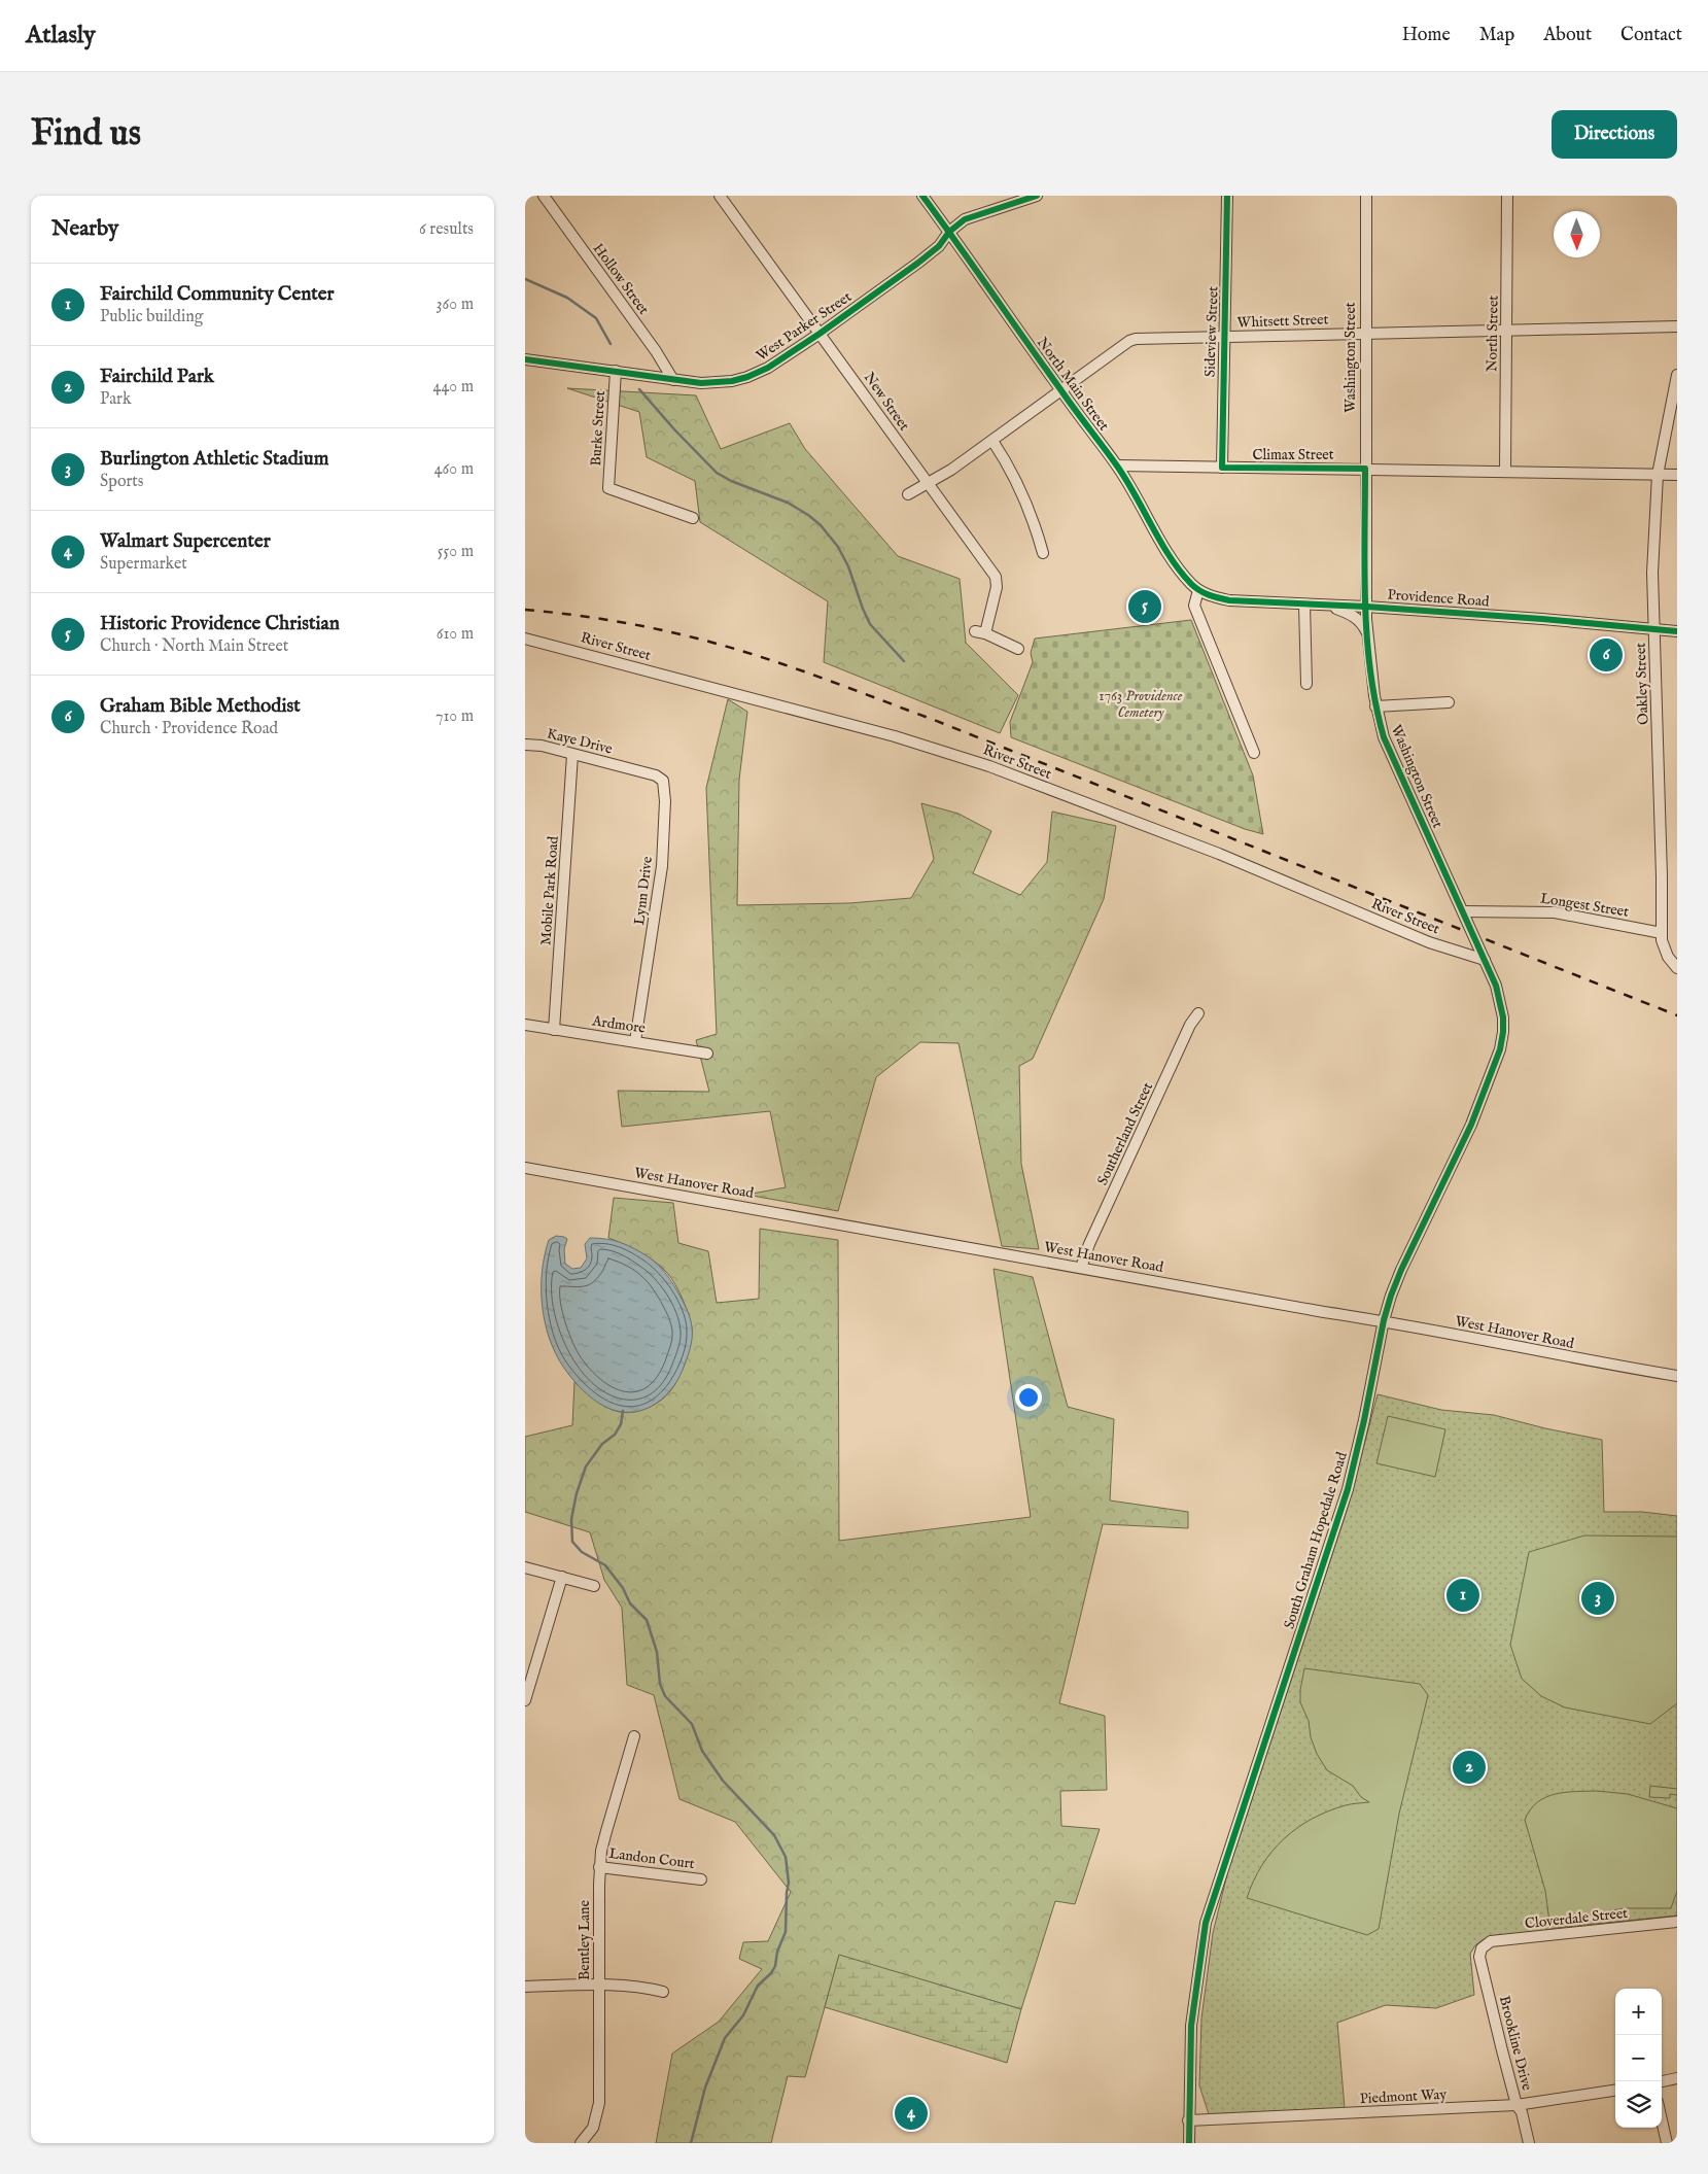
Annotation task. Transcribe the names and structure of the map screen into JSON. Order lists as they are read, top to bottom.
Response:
{
  "streets": {
    "street": [
      "Hollow Street",
      "Whitsett Street",
      "West Parker Street",
      "Sideview Street",
      "North Street",
      "Washington Street",
      "North Main Street",
      "New Street",
      "Burke Street",
      "Climax Street",
      "Providence Road",
      "River Street",
      "Oakley Street",
      "Kaye Drive",
      "Mobile Park Road",
      "Lynn Drive",
      "Longest Street",
      "Ardmore",
      "Southerland Street",
      "West Hanover Road",
      "South Graham Hopedale Road",
      "Landon Court",
      "Cloverdale Street",
      "Bentley Lane",
      "Brookline Drive",
      "Piedmont Way"
    ]
  },
  "crossings": [
    ["Hollow Street", "West Parker Street"],
    ["Whitsett Street", "Sideview Street"],
    ["Whitsett Street", "North Street"],
    ["Whitsett Street", "Washington Street"],
    ["Whitsett Street", "North Main Street"],
    ["Whitsett Street", "New Street"],
    ["West Parker Street", "North Main Street"],
    ["West Parker Street", "New Street"],
    ["West Parker Street", "Burke Street"],
    ["Sideview Street", "Climax Street"],
    ["North Street", "Climax Street"],
    ["Washington Street", "Climax Street"],
    ["Washington Street", "Providence Road"],
    ["Washington Street", "River Street"],
    ["Washington Street", "Longest Street"],
    ["Washington Street", "South Graham Hopedale Road"],
    ["North Main Street", "Climax Street"],
    ["North Main Street", "Providence Road"],
    ["Climax Street", "Oakley Street"],
    ["Providence Road", "Oakley Street"],
    ["River Street", "South Graham Hopedale Road"],
    ["Oakley Street", "Longest Street"],
    ["Kaye Drive", "Mobile Park Road"],
    ["Kaye Drive", "Lynn Drive"],
    ["Mobile Park Road", "Ardmore"],
    ["Lynn Drive", "Ardmore"],
    ["Southerland Street", "West Hanover Road"],
    ["West Hanover Road", "South Graham Hopedale Road"],
    ["South Graham Hopedale Road", "Piedmont Way"],
    ["Landon Court", "Bentley Lane"],
    ["Cloverdale Street", "Brookline Drive"],
    ["Brookline Drive", "Piedmont Way"]
  ],
  "parks": ["1763 Providence Cemetery"],
  "north": "bottom",
  "page": {
    "header": "Atlasly",
    "nav": [
      "Home",
      "Map",
      "About",
      "Contact"
    ],
    "buttons": "Directions",
    "title": "Find us",
    "heading": ["Nearby", "6 results"],
    "list": [
      {
        "mark": "1",
        "name": "Fairchild Community Center",
        "note": "Public building",
        "value": "360 m"
      },
      {
        "mark": "2",
        "name": "Fairchild Park",
        "note": "Park",
        "value": "440 m"
      },
      {
        "mark": "3",
        "name": "Burlington Athletic Stadium",
        "note": "Sports",
        "value": "460 m"
      },
      {
        "mark": "4",
        "name": "Walmart Supercenter",
        "note": "Supermarket",
        "value": "550 m"
      },
      {
        "mark": "5",
        "name": "Historic Providence Christian",
        "note": "Church · North Main Street",
        "value": "610 m"
      },
      {
        "mark": "6",
        "name": "Graham Bible Methodist",
        "note": "Church · Providence Road",
        "value": "710 m"
      }
    ],
    "pins": [
      "5",
      "6",
      "1",
      "3",
      "2",
      "4"
    ],
    "map_buttons": ["+", "−"]
  }
}
